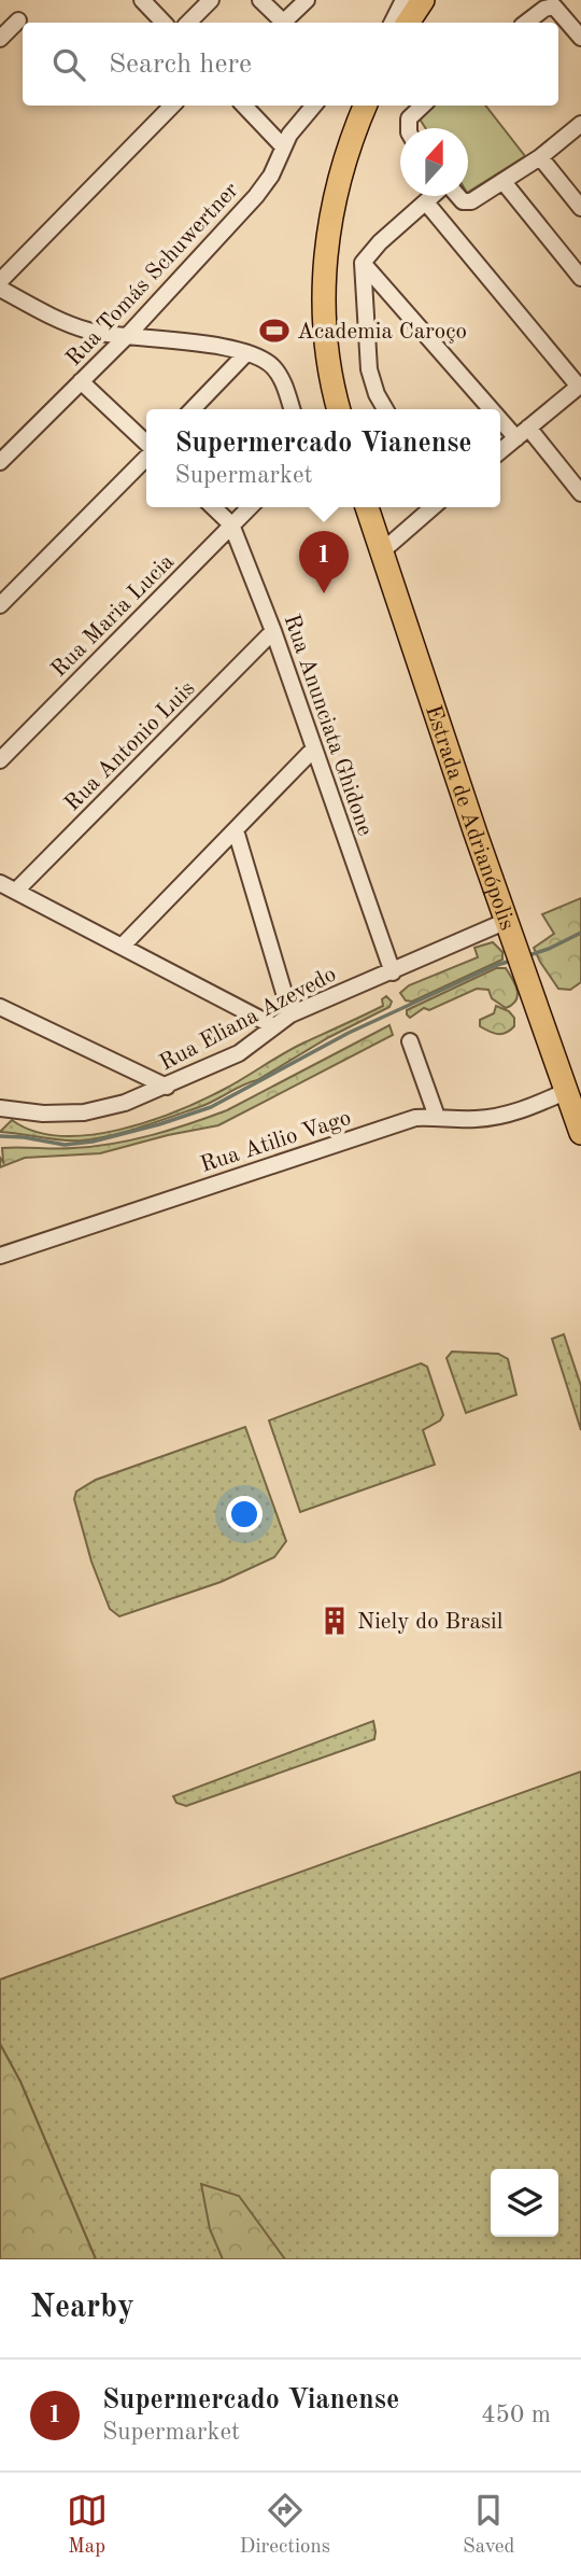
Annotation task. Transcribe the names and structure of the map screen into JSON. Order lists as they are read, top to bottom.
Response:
{
  "streets": {
    "main road": ["Estrada de Adrianópolis"],
    "street": [
      "Rua Tomás Schuwertner",
      "Rua Maria Lucia",
      "Rua Anunciata Ghidone",
      "Rua Antonio Luis",
      "Rua Eliana Azevedo",
      "Rua Atilio Vago"
    ]
  },
  "crossings": [
    ["Rua Maria Lucia", "Rua Anunciata Ghidone"],
    ["Rua Anunciata Ghidone", "Rua Antonio Luis"],
    ["Rua Anunciata Ghidone", "Rua Eliana Azevedo"],
    ["Estrada de Adrianópolis", "Rua Eliana Azevedo"],
    ["Estrada de Adrianópolis", "Rua Atilio Vago"]
  ],
  "places": {
    "sports": ["Academia Caroço"],
    "building": ["Niely do Brasil"]
  },
  "north": "top",
  "page": {
    "search": "Search here",
    "popup": ["Supermercado Vianense", "Supermarket"],
    "pins": "1",
    "heading": "Nearby",
    "list": [
      {
        "mark": "1",
        "name": "Supermercado Vianense",
        "note": "Supermarket",
        "value": "450 m"
      }
    ],
    "nav": ["Map", "Directions", "Saved"]
  }
}
